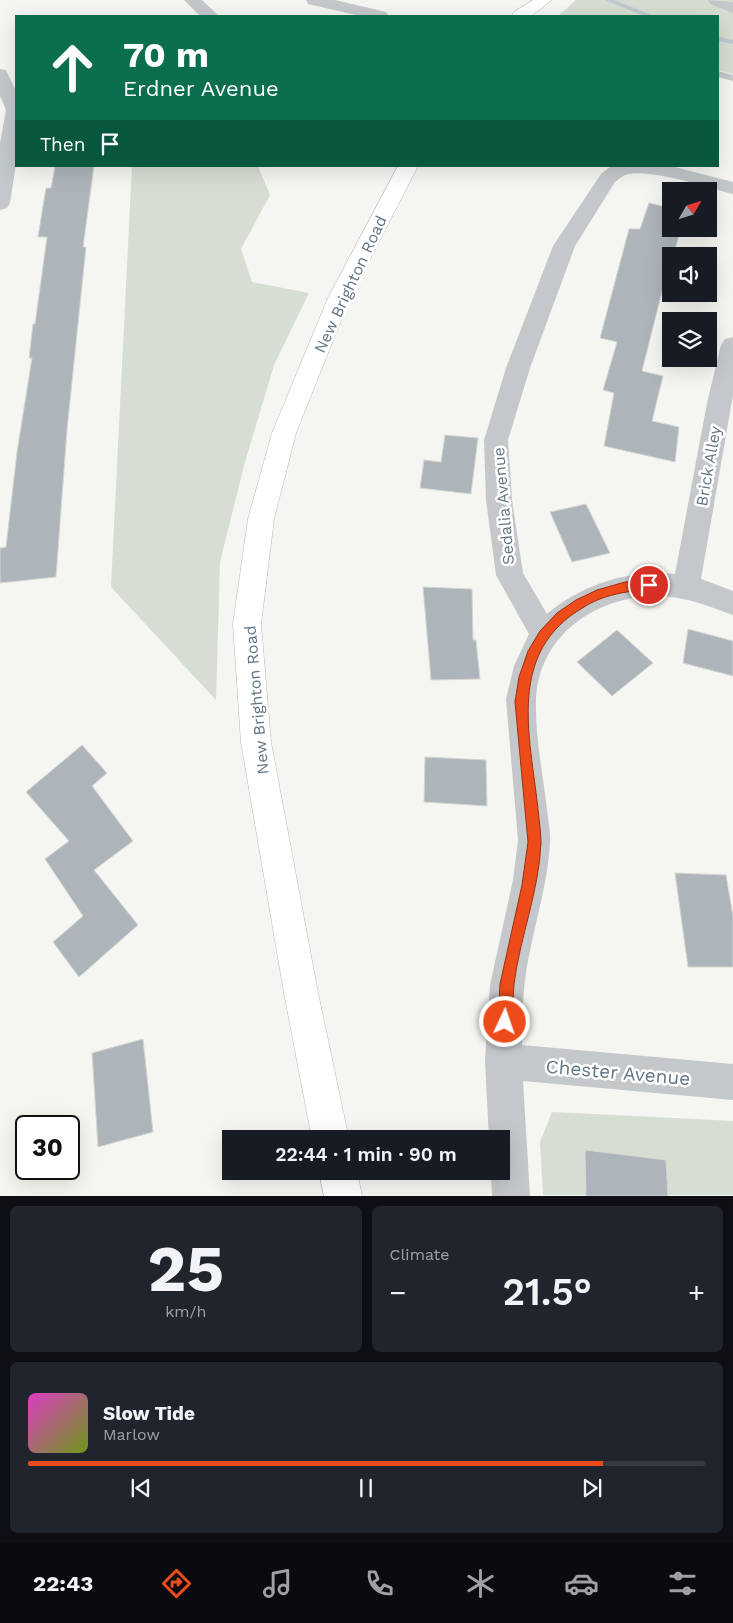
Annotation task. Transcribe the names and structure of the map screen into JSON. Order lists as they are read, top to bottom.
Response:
{
  "streets": {
    "street": [
      "New Brighton Road",
      "Brick Alley",
      "Sedalia Avenue",
      "Chester Avenue"
    ]
  },
  "north": "top right",
  "page": {
    "turn": ["70 m", "Erdner Avenue"],
    "then": "Then",
    "limit": "30",
    "trip": "22:44 · 1 min · 90 m",
    "tile": [
      ["25", "km/h"],
      "Climate"
    ],
    "heat": ["−", "21.5°", "+"],
    "song": ["Slow Tide", "Marlow"],
    "tabs": "22:43"
  }
}
